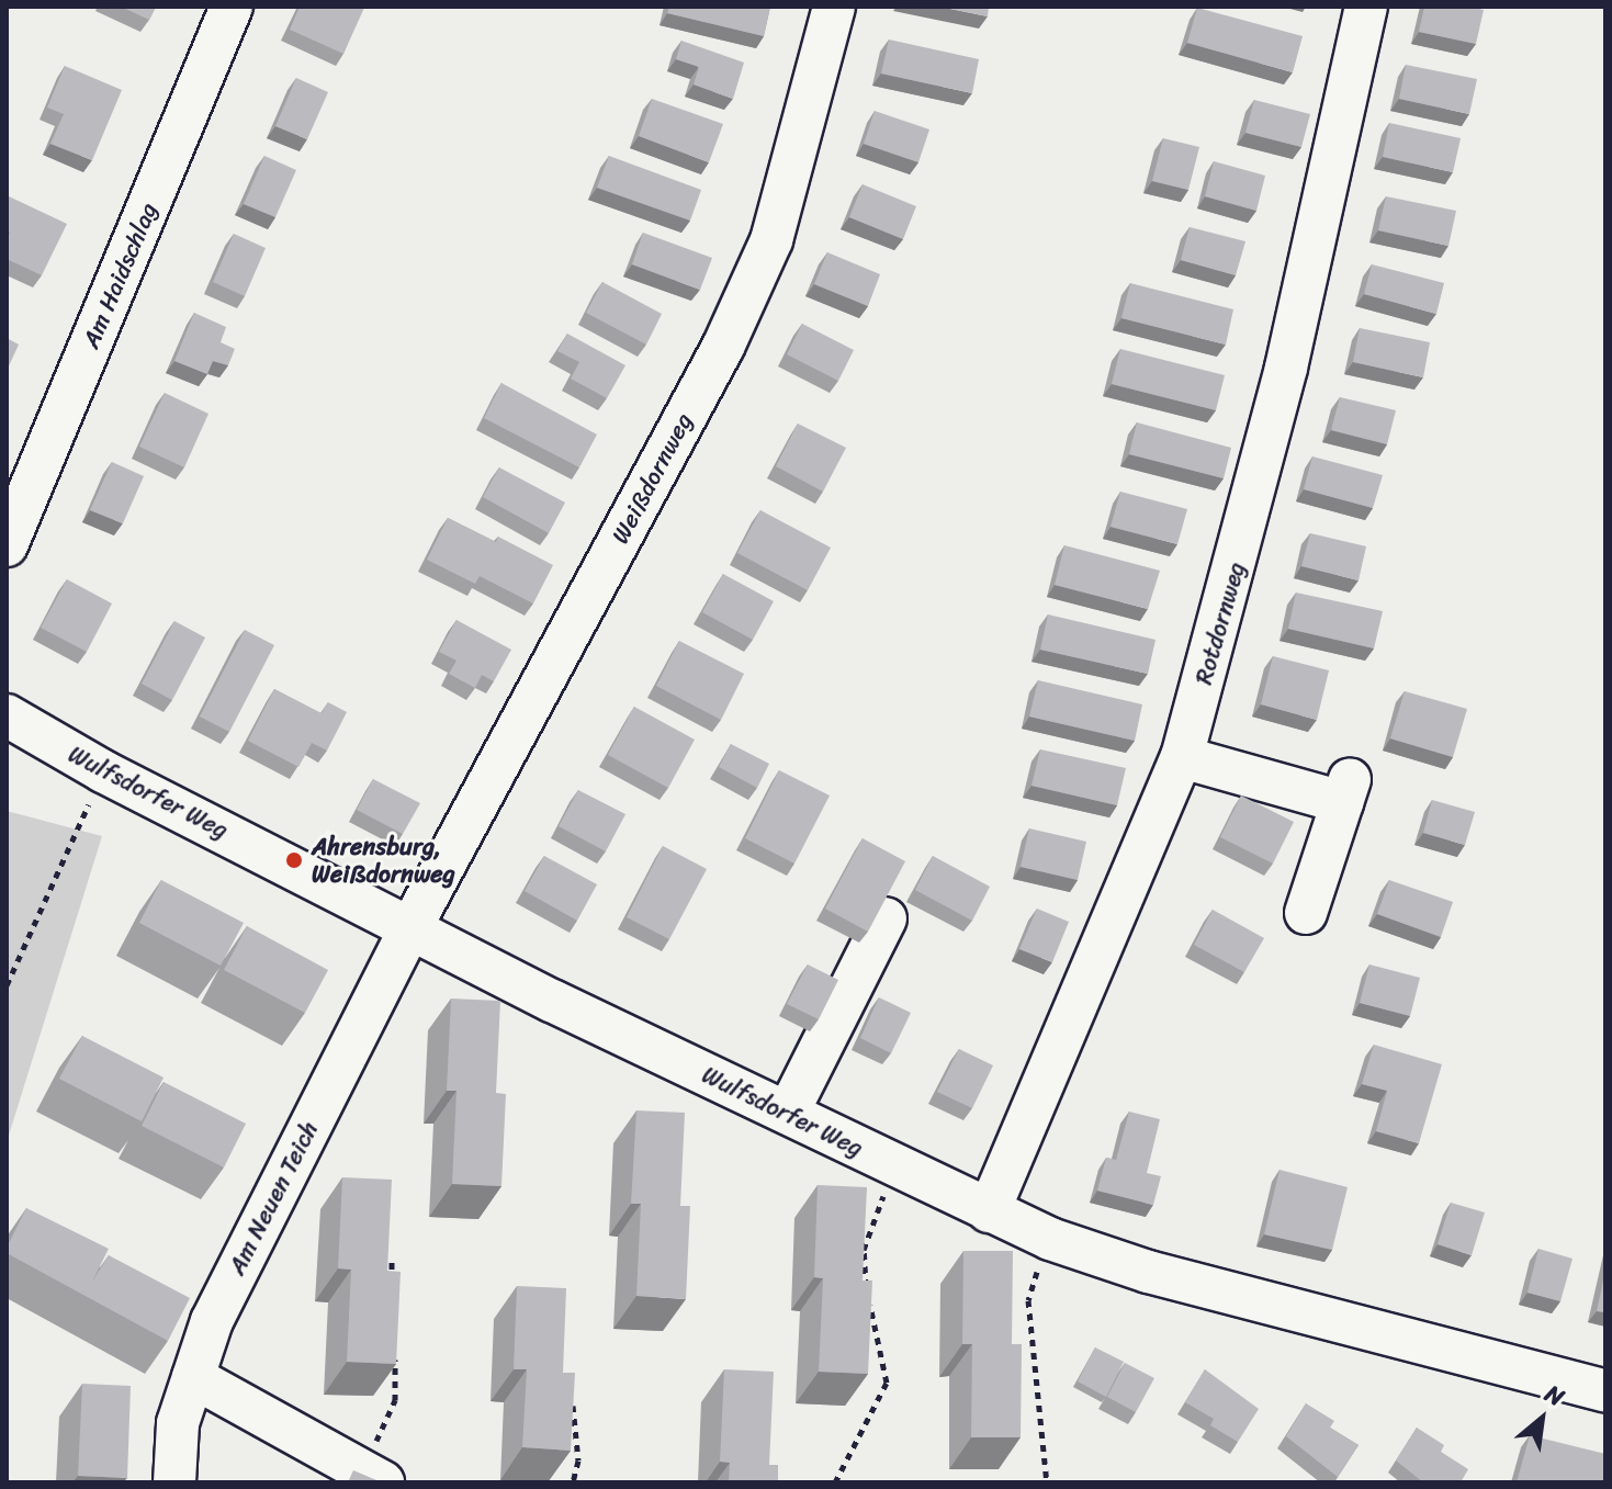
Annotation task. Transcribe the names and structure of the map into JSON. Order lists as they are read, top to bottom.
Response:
{
  "streets": {
    "street": [
      "Am Haidschlag",
      "Weißdornweg",
      "Rotdornweg",
      "Wulfsdorfer Weg",
      "Am Neuen Teich"
    ]
  },
  "crossings": [
    ["Weißdornweg", "Wulfsdorfer Weg"],
    ["Weißdornweg", "Am Neuen Teich"],
    ["Rotdornweg", "Wulfsdorfer Weg"],
    ["Wulfsdorfer Weg", "Am Neuen Teich"]
  ],
  "places": ["Ahrensburg, Weißdornweg"],
  "north": "top right"
}
